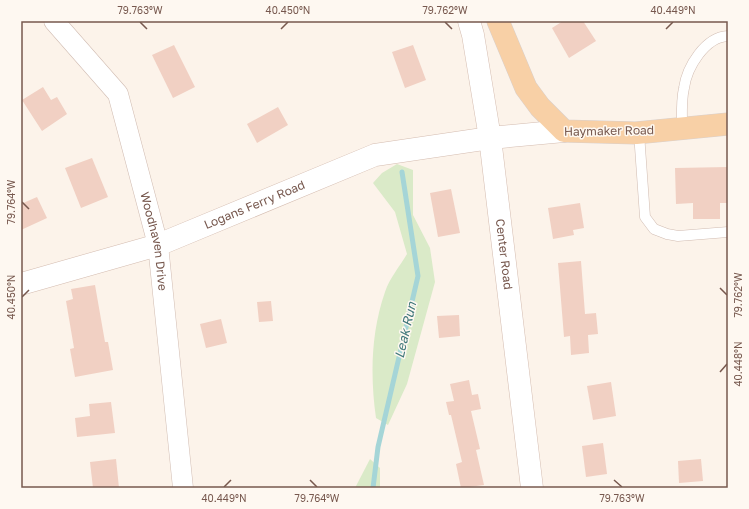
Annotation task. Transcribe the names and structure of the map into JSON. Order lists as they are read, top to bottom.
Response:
{
  "streets": {
    "main road": ["Haymaker Road"],
    "street": ["Logans Ferry Road", "Woodhaven Drive", "Center Road"]
  },
  "crossings": [
    ["Haymaker Road", "Logans Ferry Road"],
    ["Haymaker Road", "Center Road"],
    ["Logans Ferry Road", "Woodhaven Drive"],
    ["Logans Ferry Road", "Center Road"]
  ],
  "water": ["Leak Run"],
  "coordinates": [
    "79.763°W",
    "40.450°N",
    "79.762°W",
    "40.449°N",
    "79.764°W",
    "40.448°N"
  ]
}
